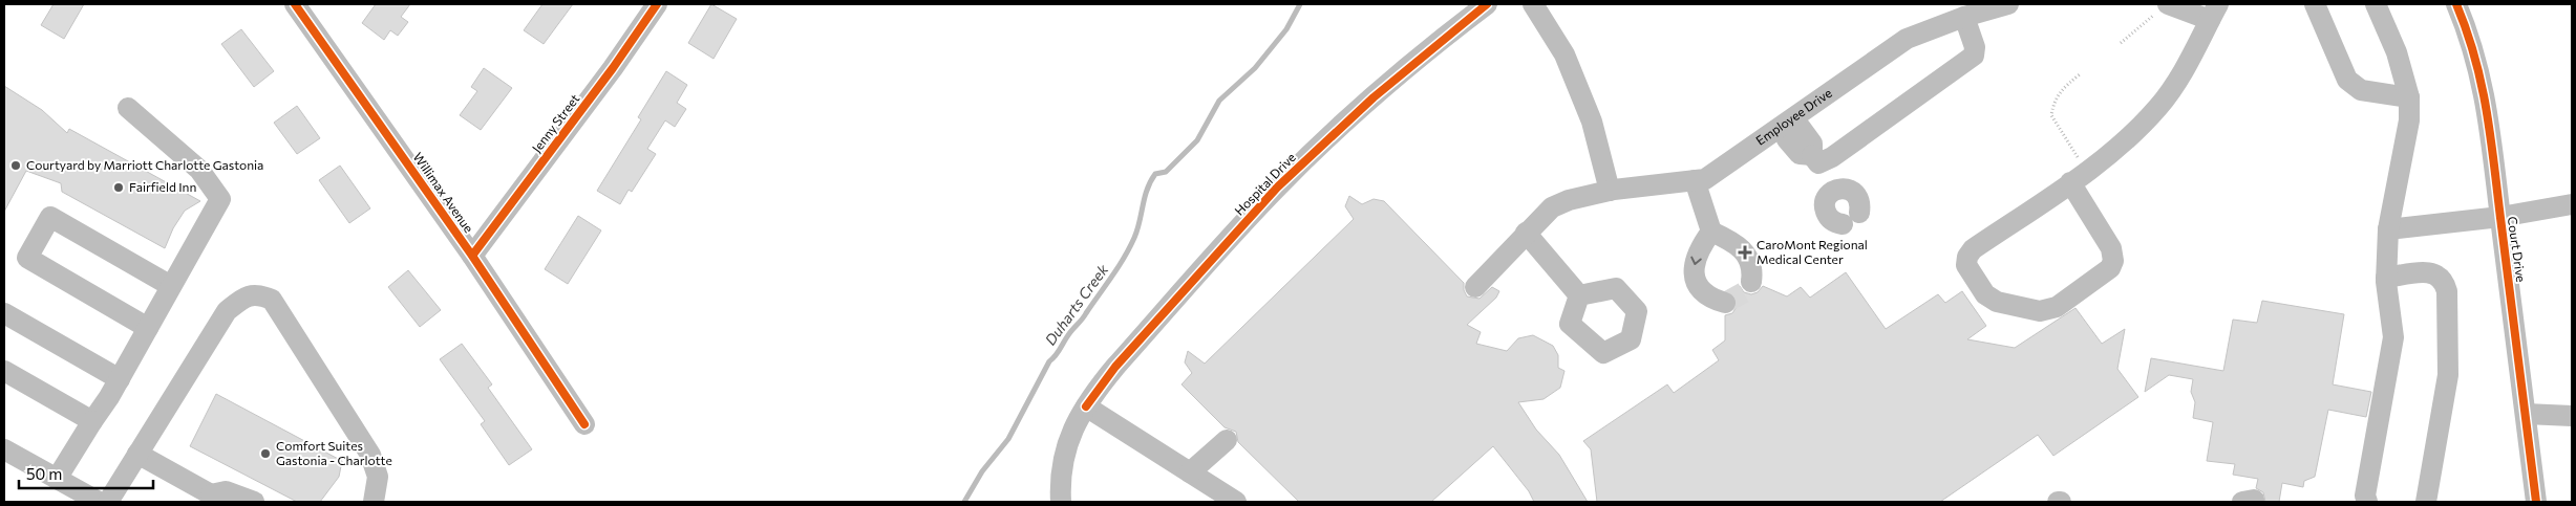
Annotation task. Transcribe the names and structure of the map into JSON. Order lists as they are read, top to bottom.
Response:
{
  "streets": {
    "street": [
      "Employee Drive",
      "Jenny Street",
      "Hospital Drive",
      "Willimax Avenue",
      "Court Drive"
    ]
  },
  "crossings": [
    ["Jenny Street", "Willimax Avenue"]
  ],
  "water": ["Duharts Creek"],
  "places": {
    "other": ["Courtyard by Marriott Charlotte Gastonia", "Fairfield Inn", "Comfort Suites Gastonia - Charlotte"],
    "health": ["CaroMont Regional Medical Center"]
  },
  "scale_bar": "50 m"
}
